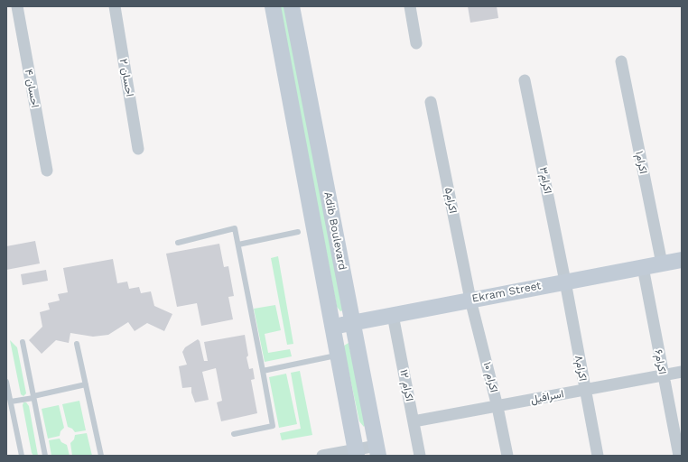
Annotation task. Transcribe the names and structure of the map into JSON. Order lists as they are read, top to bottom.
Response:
{
  "streets": {
    "main road": ["Adib Boulevard", "Ekram Street"],
    "street": [
      "احسان ۲",
      "احسان ۴",
      "اکرام۱",
      "اکرام۳",
      "اکرام۵",
      "اکرام۶",
      "اکرام۸",
      "اکرام ۱۰",
      "اکرام ۱۲",
      "اسرافیل"
    ]
  },
  "crossings": [
    ["اکرام۱", "Ekram Street"],
    ["اکرام۳", "Ekram Street"],
    ["اکرام۳", "اکرام۸"],
    ["اکرام۵", "Ekram Street"],
    ["اکرام۵", "اکرام ۱۰"],
    ["Adib Boulevard", "Ekram Street"],
    ["Ekram Street", "اکرام۶"],
    ["Ekram Street", "اکرام۸"],
    ["Ekram Street", "اکرام ۱۰"],
    ["Ekram Street", "اکرام ۱۲"],
    ["اکرام۶", "اسرافیل"],
    ["اکرام۸", "اسرافیل"],
    ["اکرام ۱۰", "اسرافیل"],
    ["اکرام ۱۲", "اسرافیل"]
  ]
}
